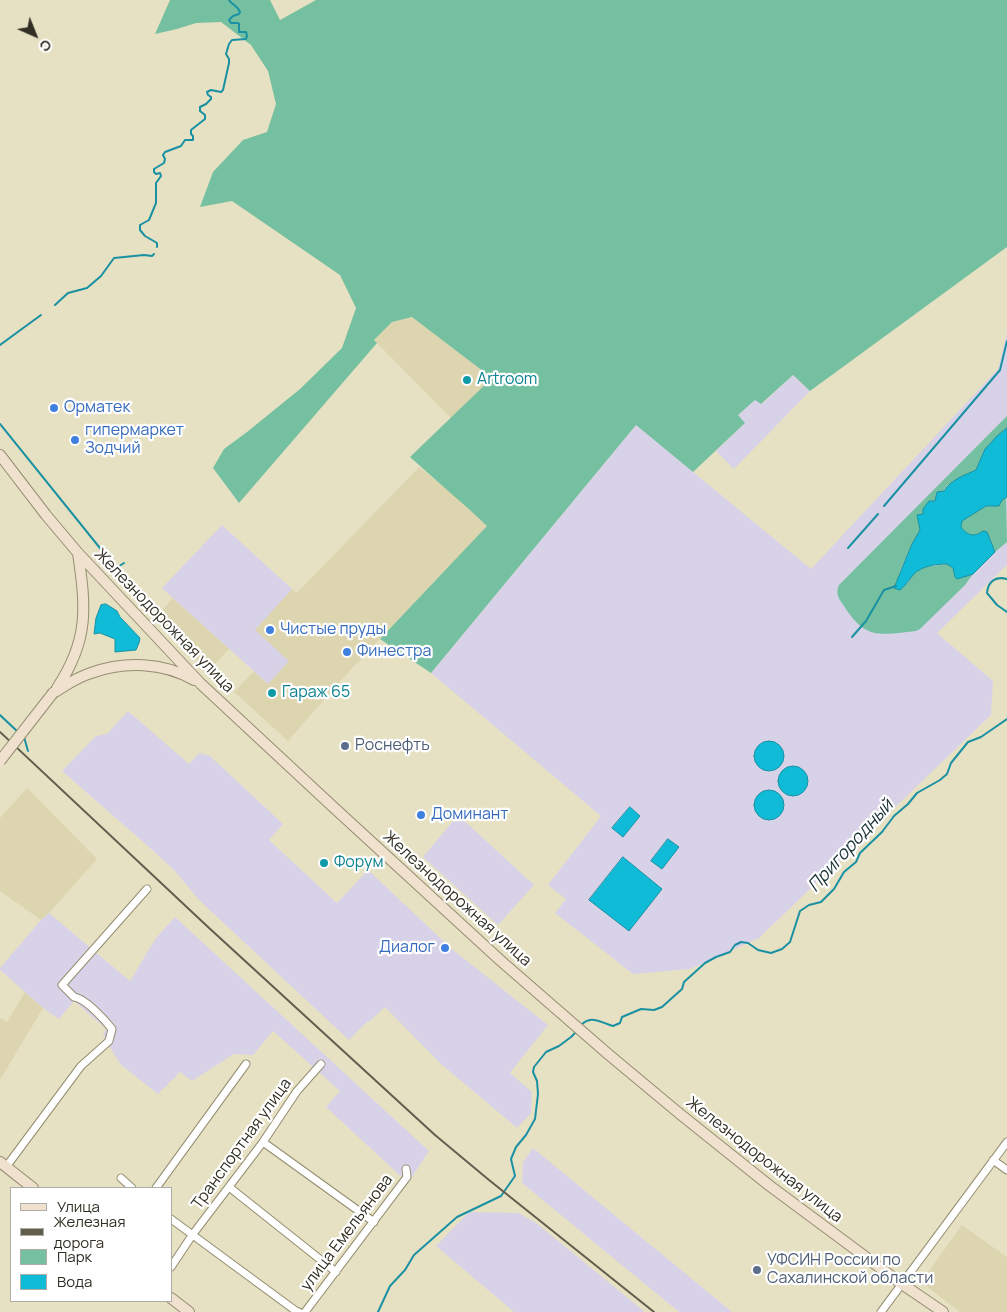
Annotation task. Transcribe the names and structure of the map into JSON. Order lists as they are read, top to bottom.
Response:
{
  "streets": {
    "main road": ["Железнодорожная улица"],
    "street": ["Транспортная улица", "улица Емельянова"]
  },
  "water": ["Пригородный"],
  "places": [
    "Artroom",
    "Орматек",
    "гипермаркет Зодчий",
    "Чистые пруды",
    "Финестра",
    "Гараж 65",
    "Роснефть",
    "Доминант",
    "Форум",
    "Диалог",
    "УФСИН России по Сахалинской области"
  ],
  "legend": [
    "Улица",
    "Железная дорога",
    "Парк",
    "Вода"
  ],
  "north": "bottom right"
}
